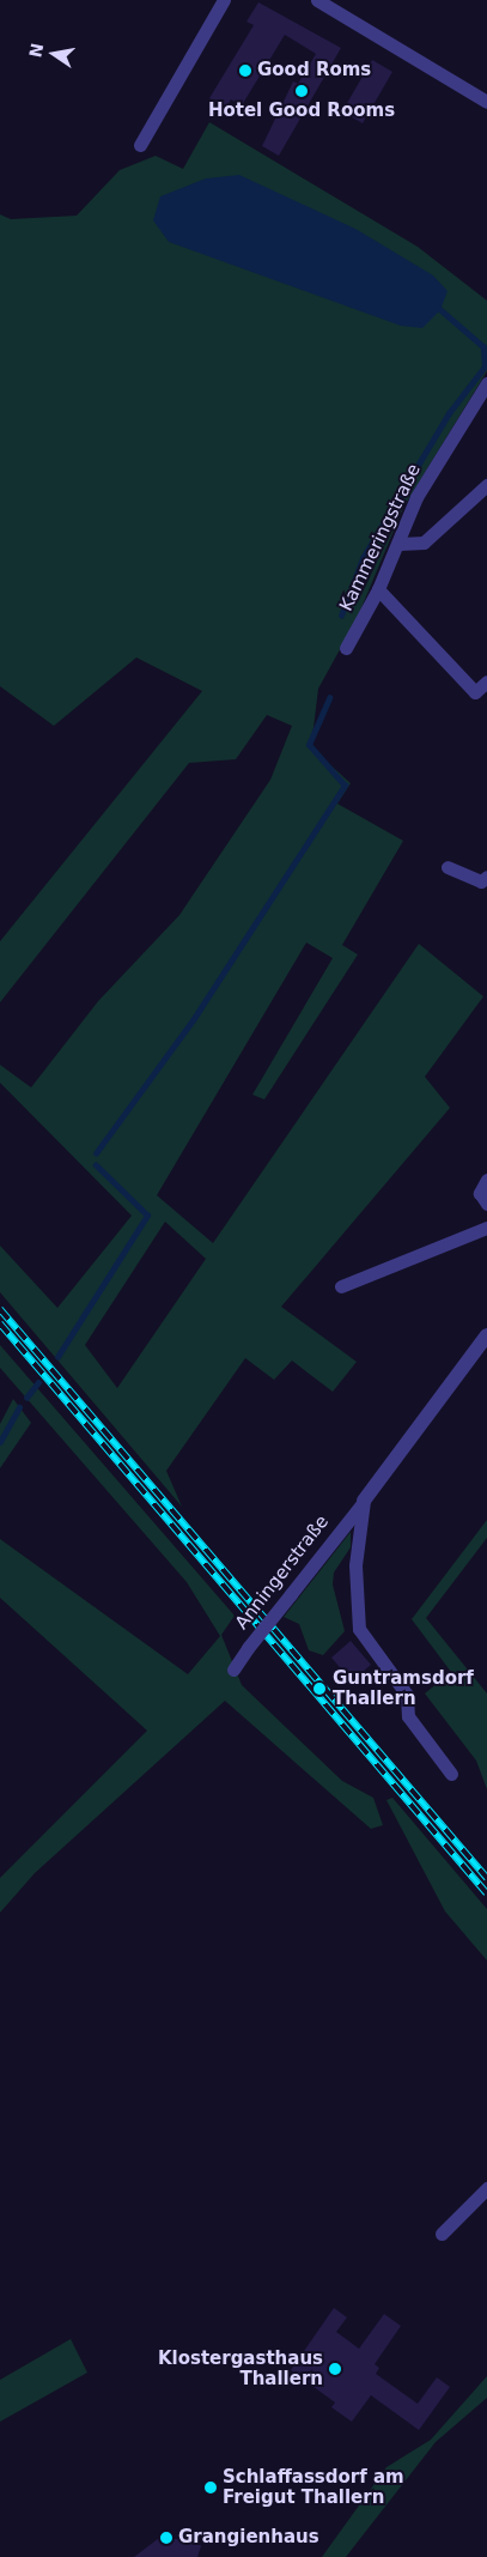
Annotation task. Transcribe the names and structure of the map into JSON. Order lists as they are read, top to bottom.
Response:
{
  "streets": {
    "street": ["Kammeringstraße", "Anningerstraße"]
  },
  "places": [
    "Good Roms",
    "Hotel Good Rooms",
    "Guntramsdorf Thallern",
    "Klostergasthaus Thallern",
    "Schlaffassdorf am Freigut Thallern",
    "Grangienhaus"
  ],
  "north": "left"
}
